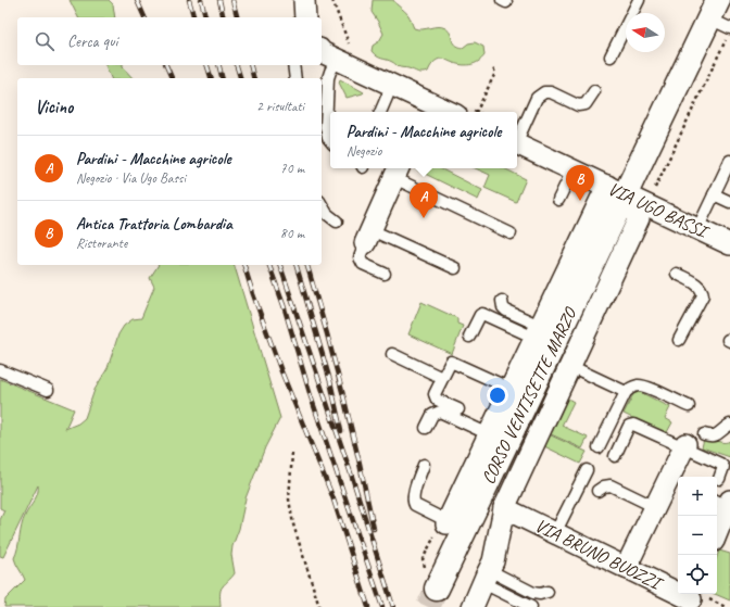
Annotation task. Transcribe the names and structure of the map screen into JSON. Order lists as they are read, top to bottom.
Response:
{
  "streets": {
    "main road": ["CORSO VENTISETTE MARZO"],
    "street": ["VIA UGO BASSI", "VIA BRUNO BUOZZI"]
  },
  "crossings": [
    ["VIA UGO BASSI", "CORSO VENTISETTE MARZO"],
    ["CORSO VENTISETTE MARZO", "VIA BRUNO BUOZZI"]
  ],
  "north": "left",
  "page": {
    "search": "Cerca qui",
    "heading": ["Vicino", "2 risultati"],
    "popup": ["Pardini - Macchine agricole", "Negozio"],
    "list": [
      {
        "mark": "A",
        "name": "Pardini - Macchine agricole",
        "note": "Negozio · Via Ugo Bassi",
        "value": "70 m"
      },
      {
        "mark": "B",
        "name": "Antica Trattoria Lombardia",
        "note": "Ristorante",
        "value": "80 m"
      }
    ],
    "pins": ["B", "A"],
    "map_buttons": ["+", "−"]
  }
}
